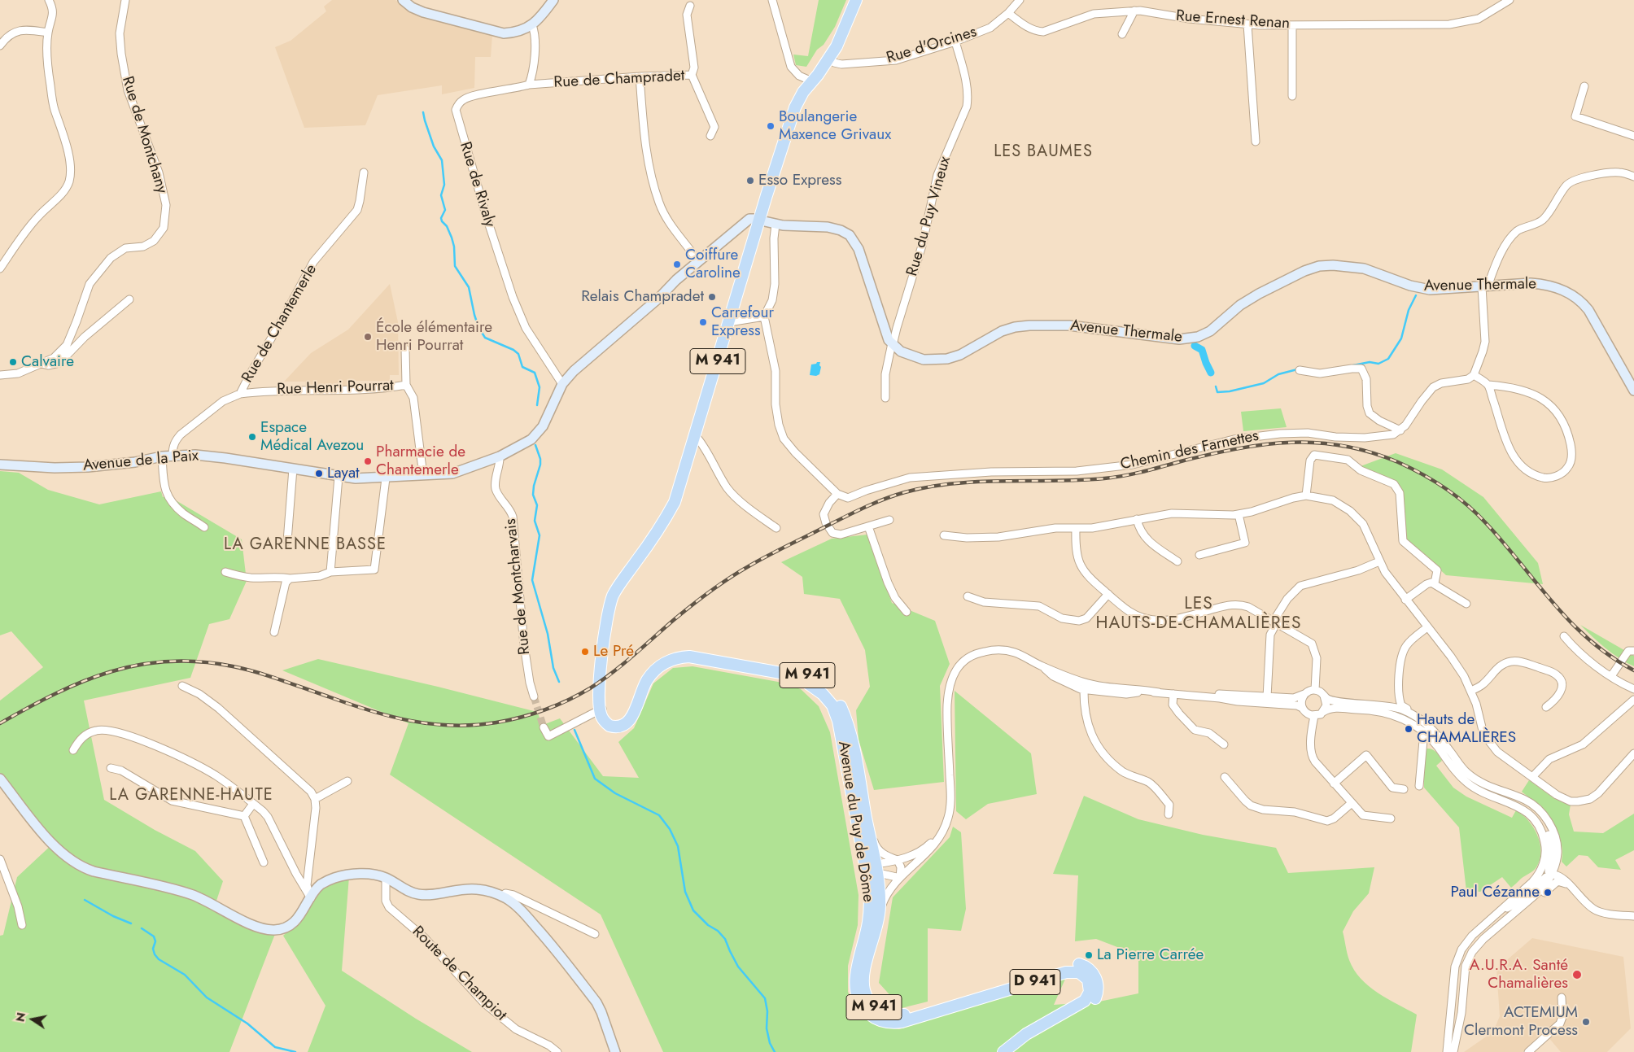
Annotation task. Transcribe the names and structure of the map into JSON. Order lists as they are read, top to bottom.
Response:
{
  "streets": {
    "main road": [
      "Avenue Thermale",
      "M 941",
      "Avenue de la Paix",
      "Avenue du Puy de Dôme",
      "D 941"
    ],
    "street": [
      "Rue Ernest Renan",
      "Rue d'Orcines",
      "Rue de Champradet",
      "Rue de Montchany",
      "Rue de Rivaly",
      "Rue du Puy Vineux",
      "Rue de Chantemerle",
      "Rue Henri Pourrat",
      "Chemin des Farnettes",
      "Rue de Montcharvais",
      "Route de Champiot"
    ]
  },
  "crossings": [
    ["Rue Ernest Renan", "Rue d'Orcines"],
    ["Rue d'Orcines", "Rue du Puy Vineux"],
    ["Rue d'Orcines", "M 941"],
    ["Rue de Champradet", "Rue de Rivaly"],
    ["Rue de Rivaly", "Avenue de la Paix"],
    ["Rue du Puy Vineux", "Avenue Thermale"],
    ["Rue de Chantemerle", "Rue Henri Pourrat"],
    ["Rue de Chantemerle", "Avenue de la Paix"],
    ["M 941", "Avenue du Puy de Dôme"],
    ["Avenue de la Paix", "Rue de Montcharvais"],
    ["Avenue du Puy de Dôme", "D 941"]
  ],
  "districts": [
    "LES BAUMES",
    "LA GARENNE BASSE",
    "LES HAUTS-DE-CHAMALIÈRES",
    "LA GARENNE-HAUTE"
  ],
  "places": [
    "Boulangerie Maxence Grivaux",
    "Esso Express",
    "Coiffure Caroline",
    "Relais Champradet",
    "Carrefour Express",
    "École élémentaire Henri Pourrat",
    "Calvaire",
    "Espace Médical Avezou",
    "Pharmacie de Chantemerle",
    "Layat",
    "Le Pré",
    "Hauts de CHAMALIÈRES",
    "Paul Cézanne",
    "La Pierre Carrée",
    "A.U.R.A. Santé Chamalières",
    "ACTEMIUM Clermont Process"
  ],
  "north": "left"
}
